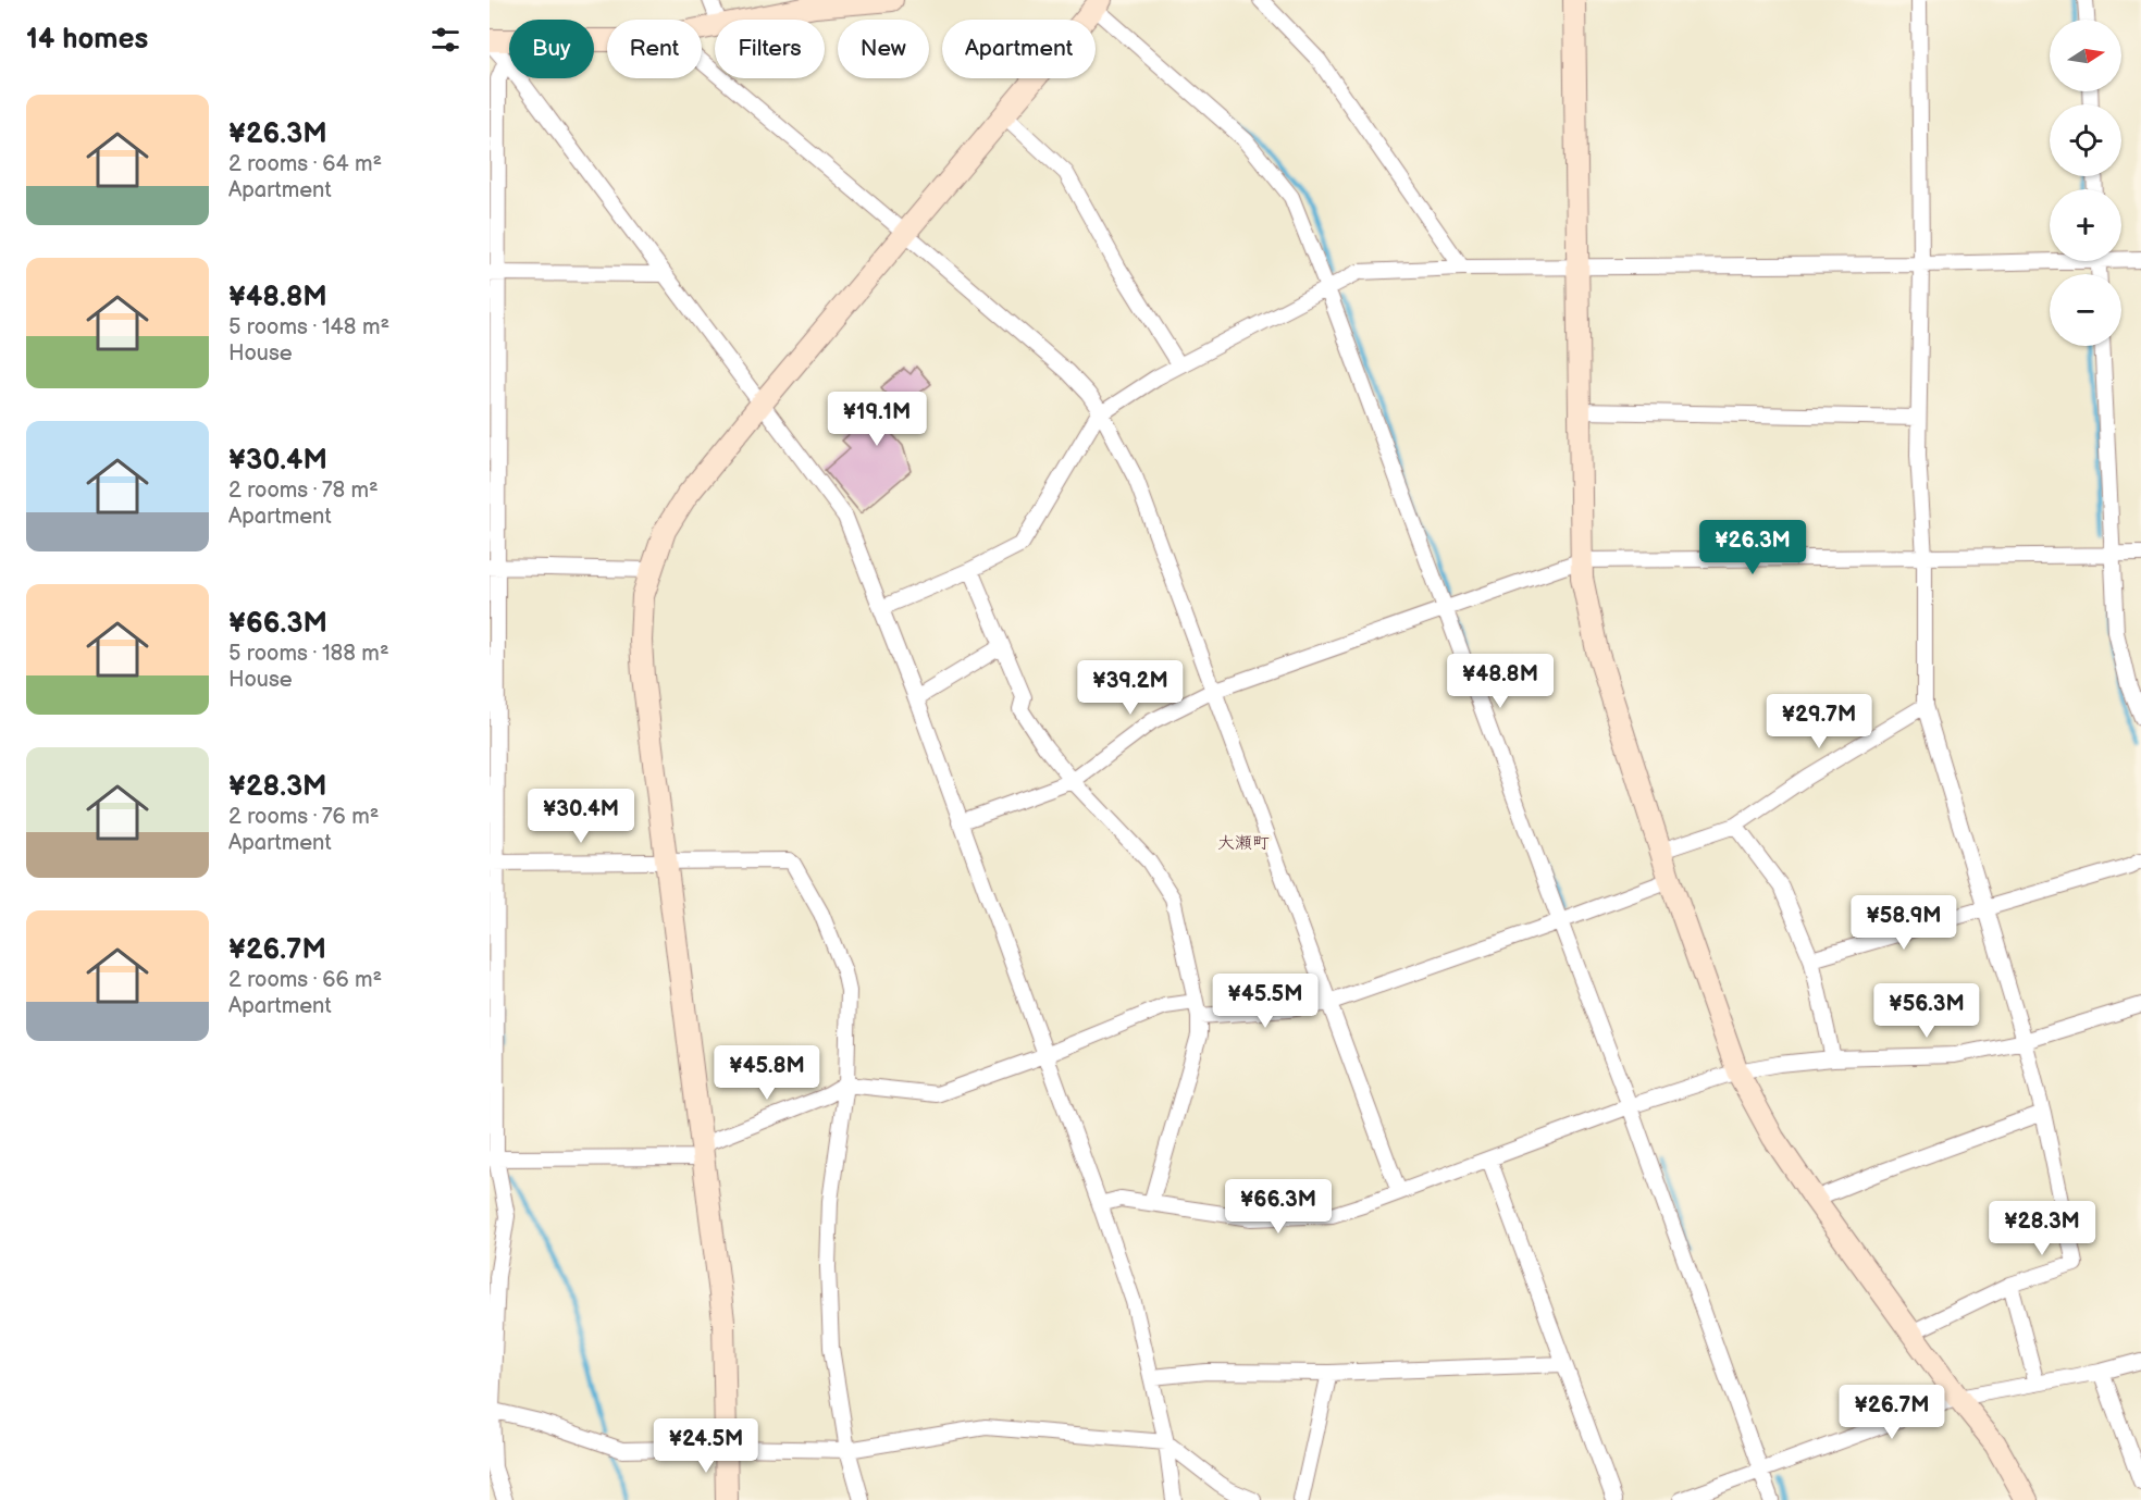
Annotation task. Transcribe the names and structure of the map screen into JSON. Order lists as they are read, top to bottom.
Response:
{
  "districts": ["大瀬町"],
  "north": "right",
  "page": {
    "heading": "14 homes",
    "map_buttons": ["+", "−"],
    "chip": [
      "Buy",
      "Rent",
      "Filters",
      "New",
      "Apartment"
    ],
    "list": [
      {
        "name": "¥26.3M",
        "note": "2 rooms · 64 m² · Apartment"
      },
      {
        "name": "¥48.8M",
        "note": "5 rooms · 148 m² · House"
      },
      {
        "name": "¥30.4M",
        "note": "2 rooms · 78 m² · Apartment"
      },
      {
        "name": "¥66.3M",
        "note": "5 rooms · 188 m² · House"
      },
      {
        "name": "¥28.3M",
        "note": "2 rooms · 76 m² · Apartment"
      },
      {
        "name": "¥26.7M",
        "note": "2 rooms · 66 m² · Apartment"
      }
    ],
    "price": [
      "¥19.1M",
      "¥26.3M",
      "¥48.8M",
      "¥39.2M",
      "¥29.7M",
      "¥30.4M",
      "¥58.9M",
      "¥45.5M",
      "¥56.3M",
      "¥45.8M",
      "¥66.3M",
      "¥28.3M",
      "¥26.7M",
      "¥24.5M"
    ]
  }
}
